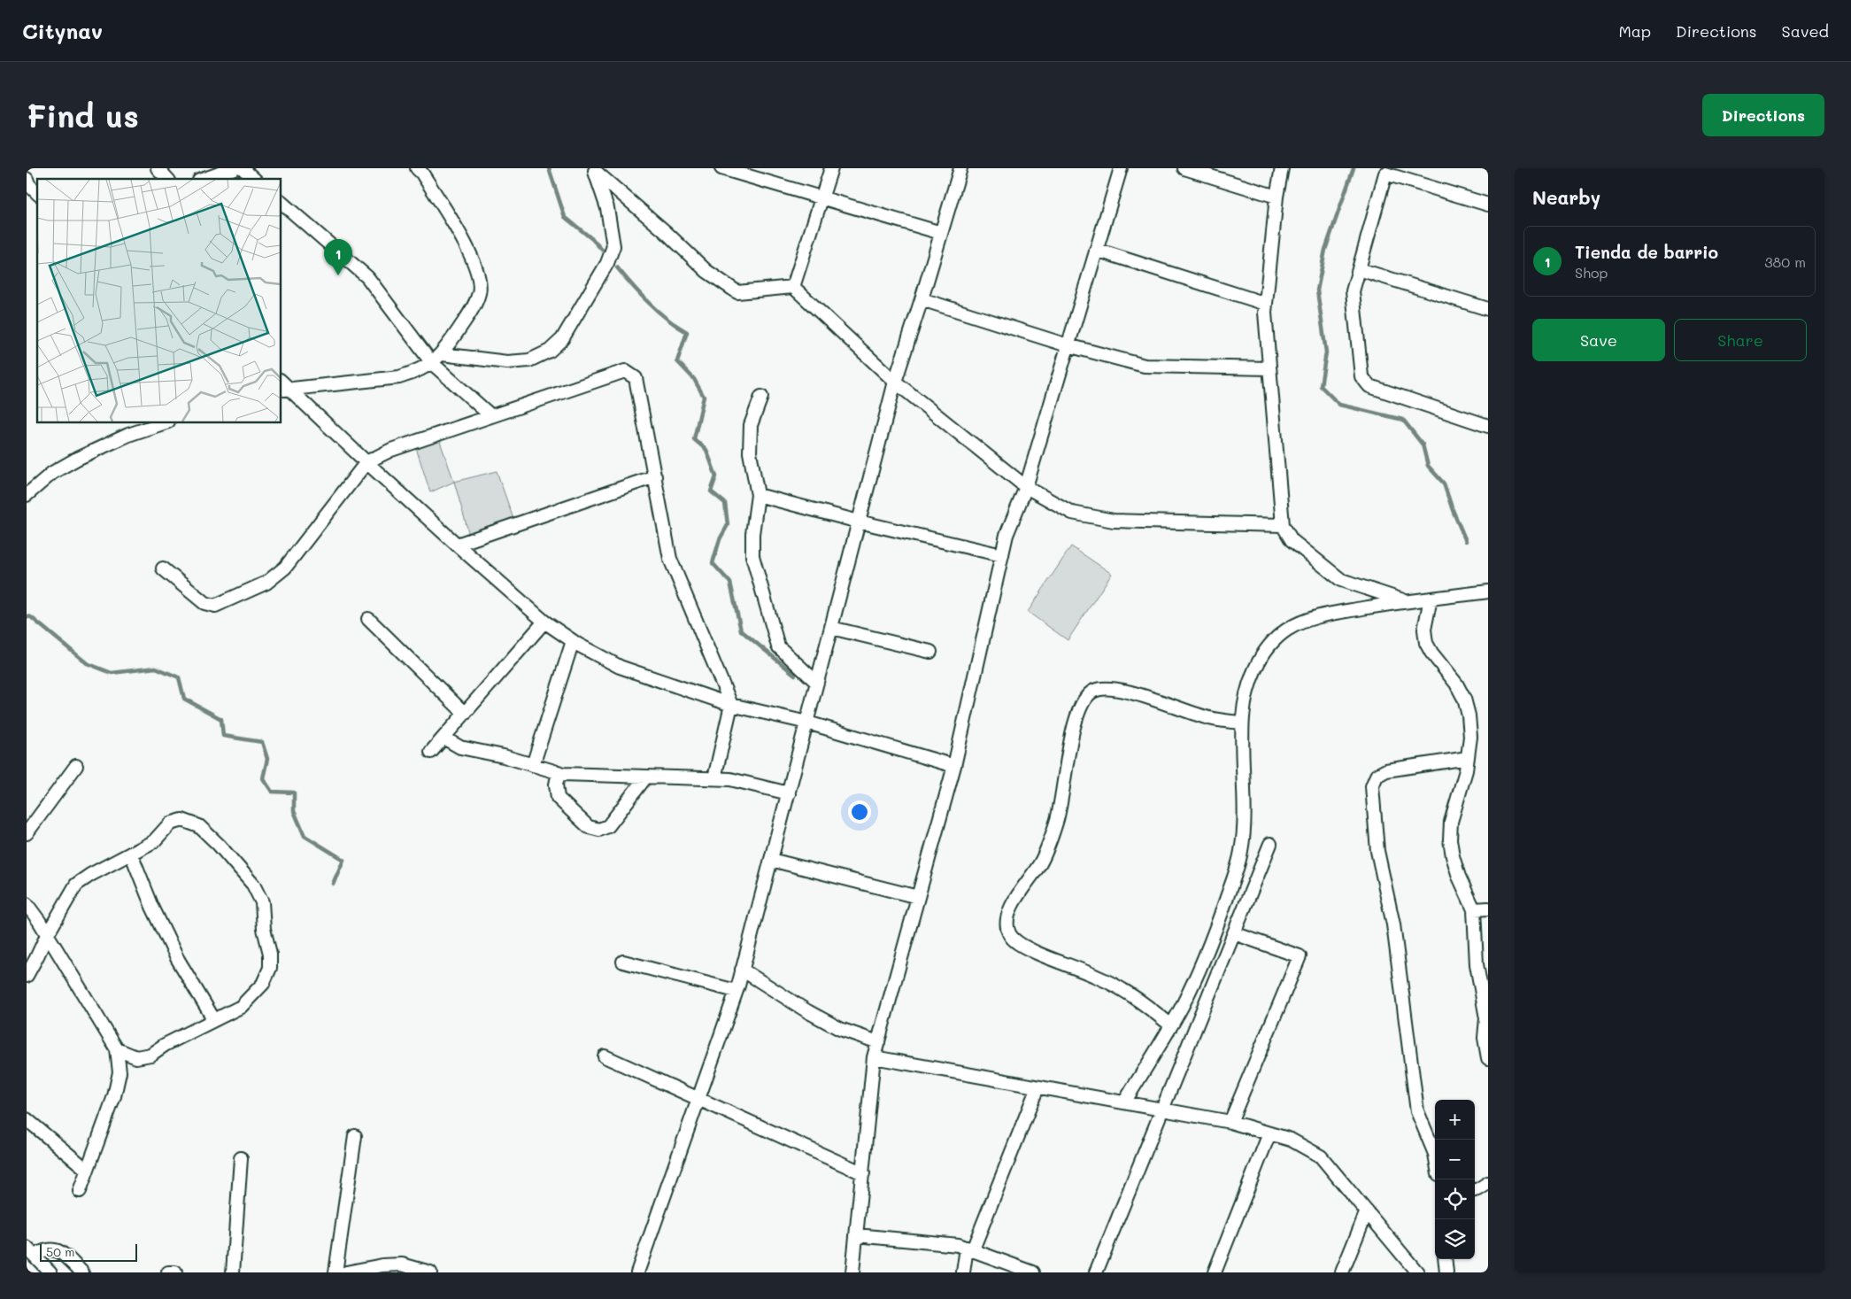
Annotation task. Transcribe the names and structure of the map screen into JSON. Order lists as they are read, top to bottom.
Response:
{
  "scale_bar": "50 m",
  "page": {
    "header": "Citynav",
    "nav": ["Map", "Directions", "Saved"],
    "buttons": [
      "Directions",
      ["Save", "Share"]
    ],
    "title": "Find us",
    "heading": "Nearby",
    "list": [
      {
        "mark": "1",
        "name": "Tienda de barrio",
        "note": "Shop",
        "value": "380 m"
      }
    ],
    "pins": "1",
    "map_buttons": ["+", "−"],
    "scale": "50 m"
  }
}
